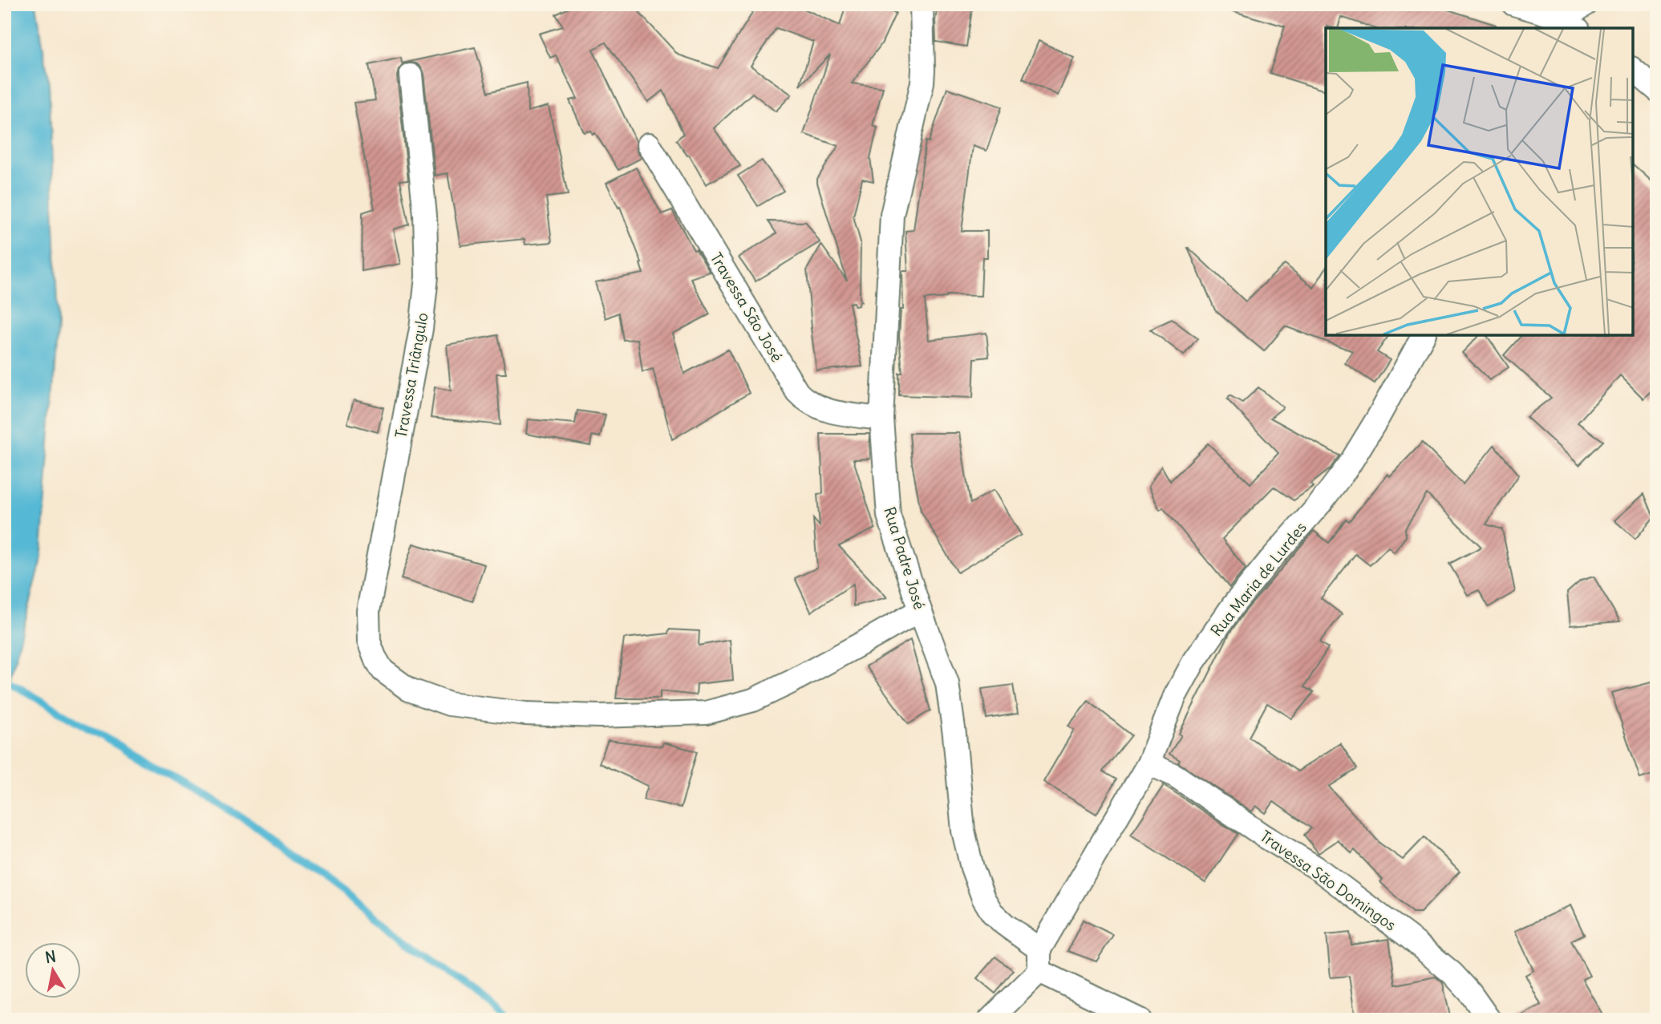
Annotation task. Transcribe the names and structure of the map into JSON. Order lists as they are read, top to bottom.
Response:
{
  "streets": {
    "street": [
      "Travessa São José",
      "Travessa Triângulo",
      "Rua Padre José",
      "Rua Maria de Lurdes",
      "Travessa São Domingos"
    ]
  },
  "crossings": [
    ["Travessa São José", "Rua Padre José"],
    ["Travessa Triângulo", "Rua Padre José"],
    ["Rua Padre José", "Rua Maria de Lurdes"],
    ["Rua Maria de Lurdes", "Travessa São Domingos"]
  ],
  "north": "top"
}
